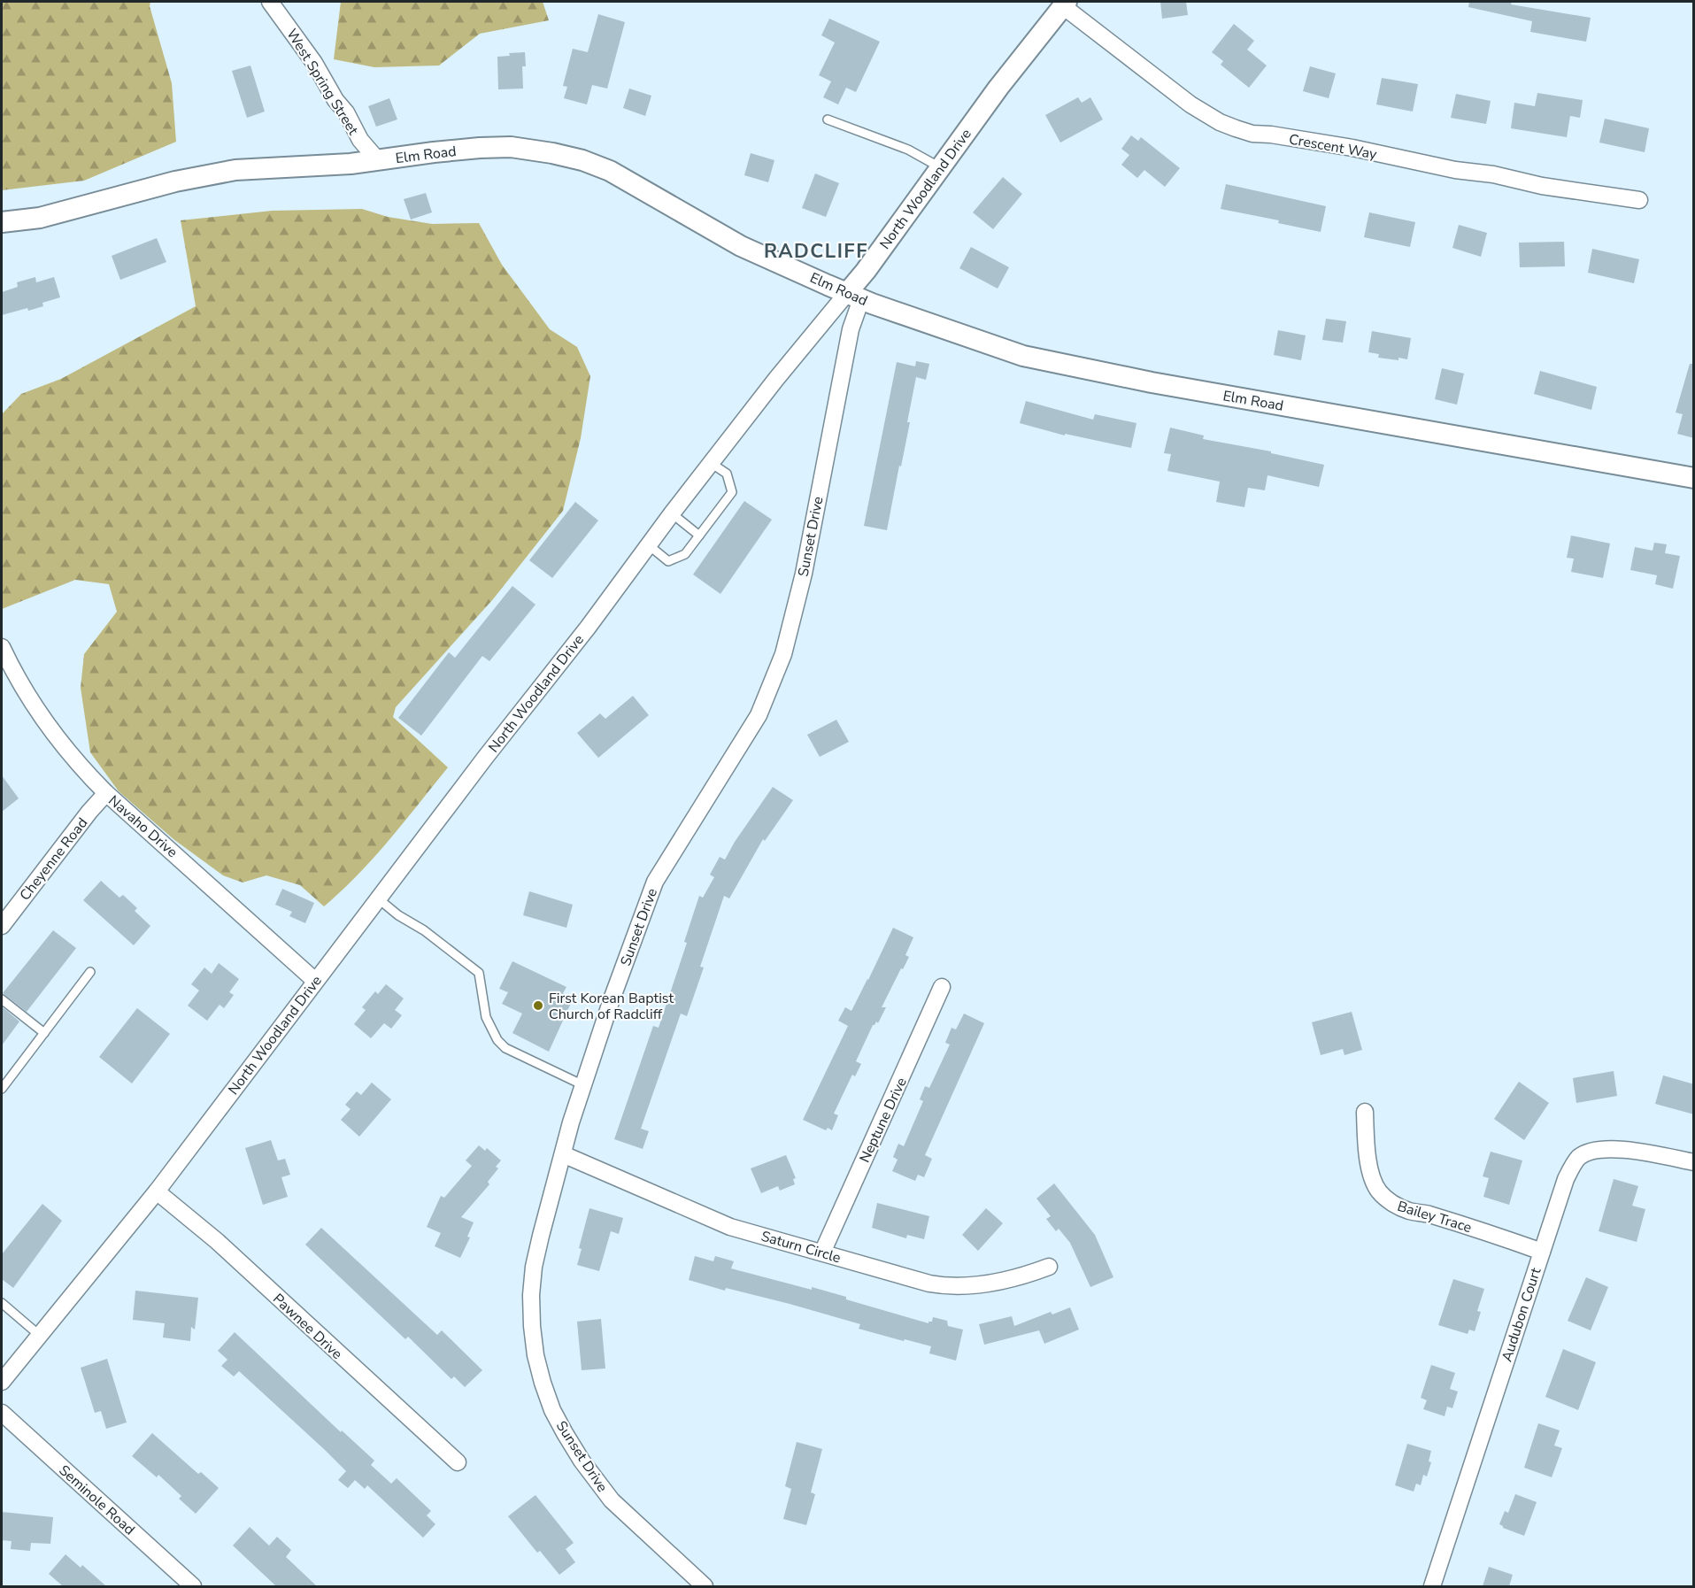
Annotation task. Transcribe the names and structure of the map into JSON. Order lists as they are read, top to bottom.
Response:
{
  "streets": {
    "street": [
      "West Spring Street",
      "Crescent Way",
      "Elm Road",
      "North Woodland Drive",
      "Sunset Drive",
      "Navaho Drive",
      "Cheyenne Road",
      "Neptune Drive",
      "Bailey Trace",
      "Saturn Circle",
      "Audubon Court",
      "Pawnee Drive",
      "Seminole Road"
    ]
  },
  "crossings": [
    ["West Spring Street", "Elm Road"],
    ["Crescent Way", "North Woodland Drive"],
    ["Elm Road", "North Woodland Drive"],
    ["Elm Road", "Sunset Drive"],
    ["North Woodland Drive", "Sunset Drive"],
    ["North Woodland Drive", "Navaho Drive"],
    ["North Woodland Drive", "Pawnee Drive"],
    ["Sunset Drive", "Saturn Circle"],
    ["Navaho Drive", "Cheyenne Road"],
    ["Neptune Drive", "Saturn Circle"],
    ["Bailey Trace", "Audubon Court"]
  ],
  "districts": ["RADCLIFF"],
  "places": ["First Korean Baptist Church of Radcliff"]
}
